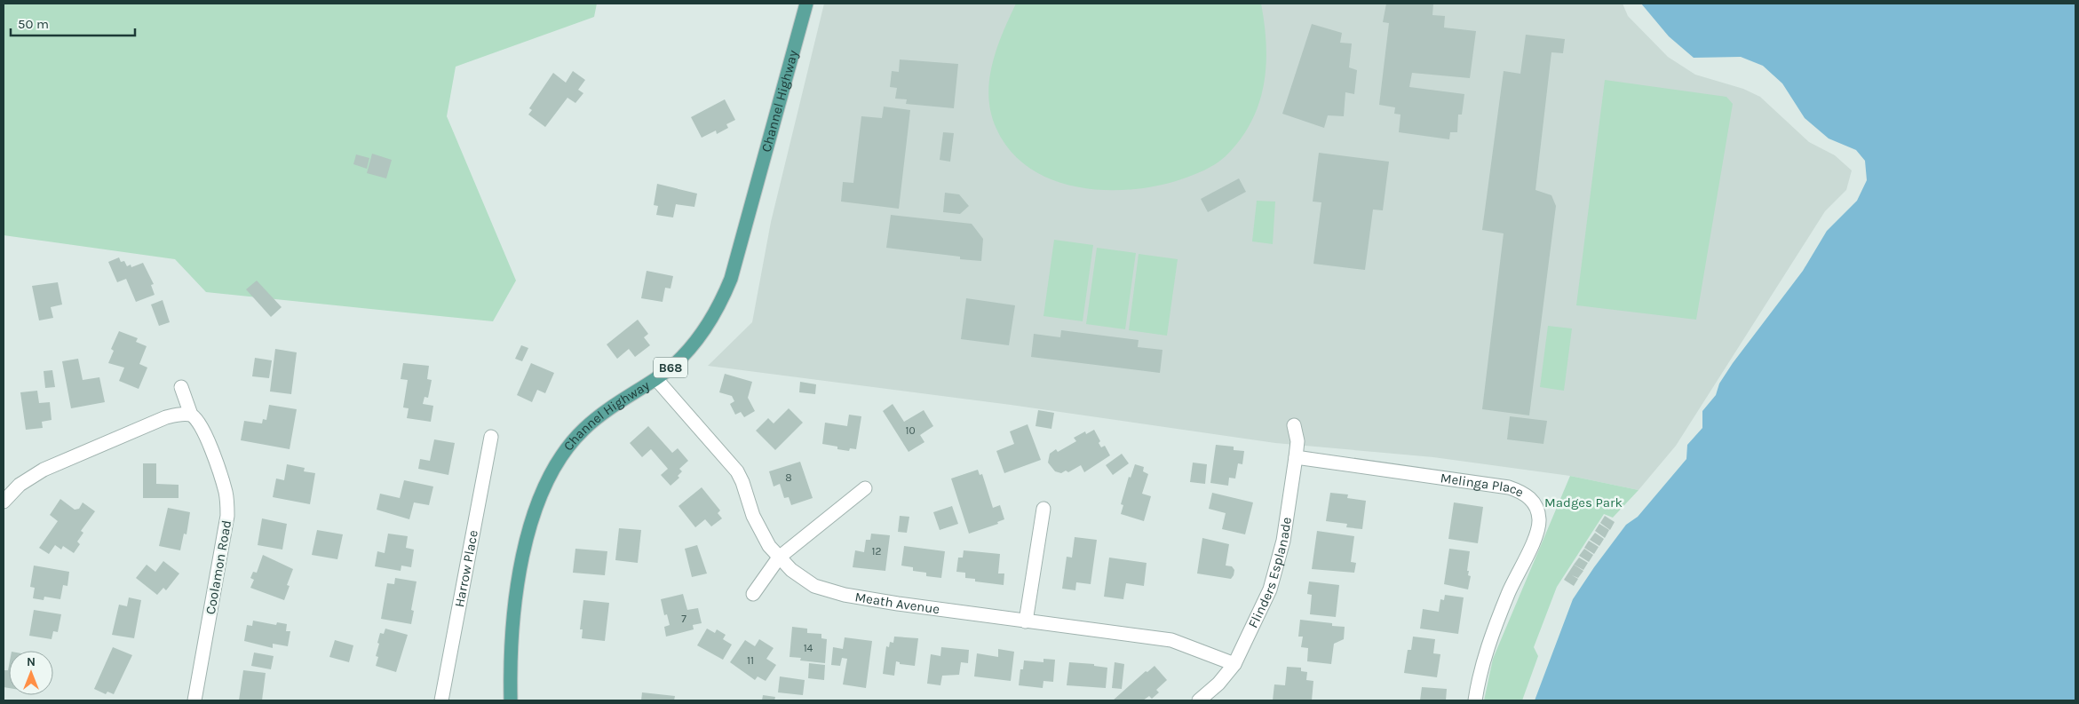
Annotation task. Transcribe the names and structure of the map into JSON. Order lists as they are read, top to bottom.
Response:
{
  "streets": {
    "main road": ["Channel Highway", "B68"],
    "street": [
      "Melinga Place",
      "Coolamon Road",
      "Harrow Place",
      "Flinders Esplanade",
      "Meath Avenue"
    ]
  },
  "crossings": [
    ["Channel Highway", "Meath Avenue"],
    ["Melinga Place", "Flinders Esplanade"],
    ["Flinders Esplanade", "Meath Avenue"]
  ],
  "parks": ["Madges Park"],
  "house_numbers": [
    "10",
    "8",
    "12",
    "7",
    "14",
    "11"
  ],
  "scale_bar": "50 m",
  "north": "top"
}
